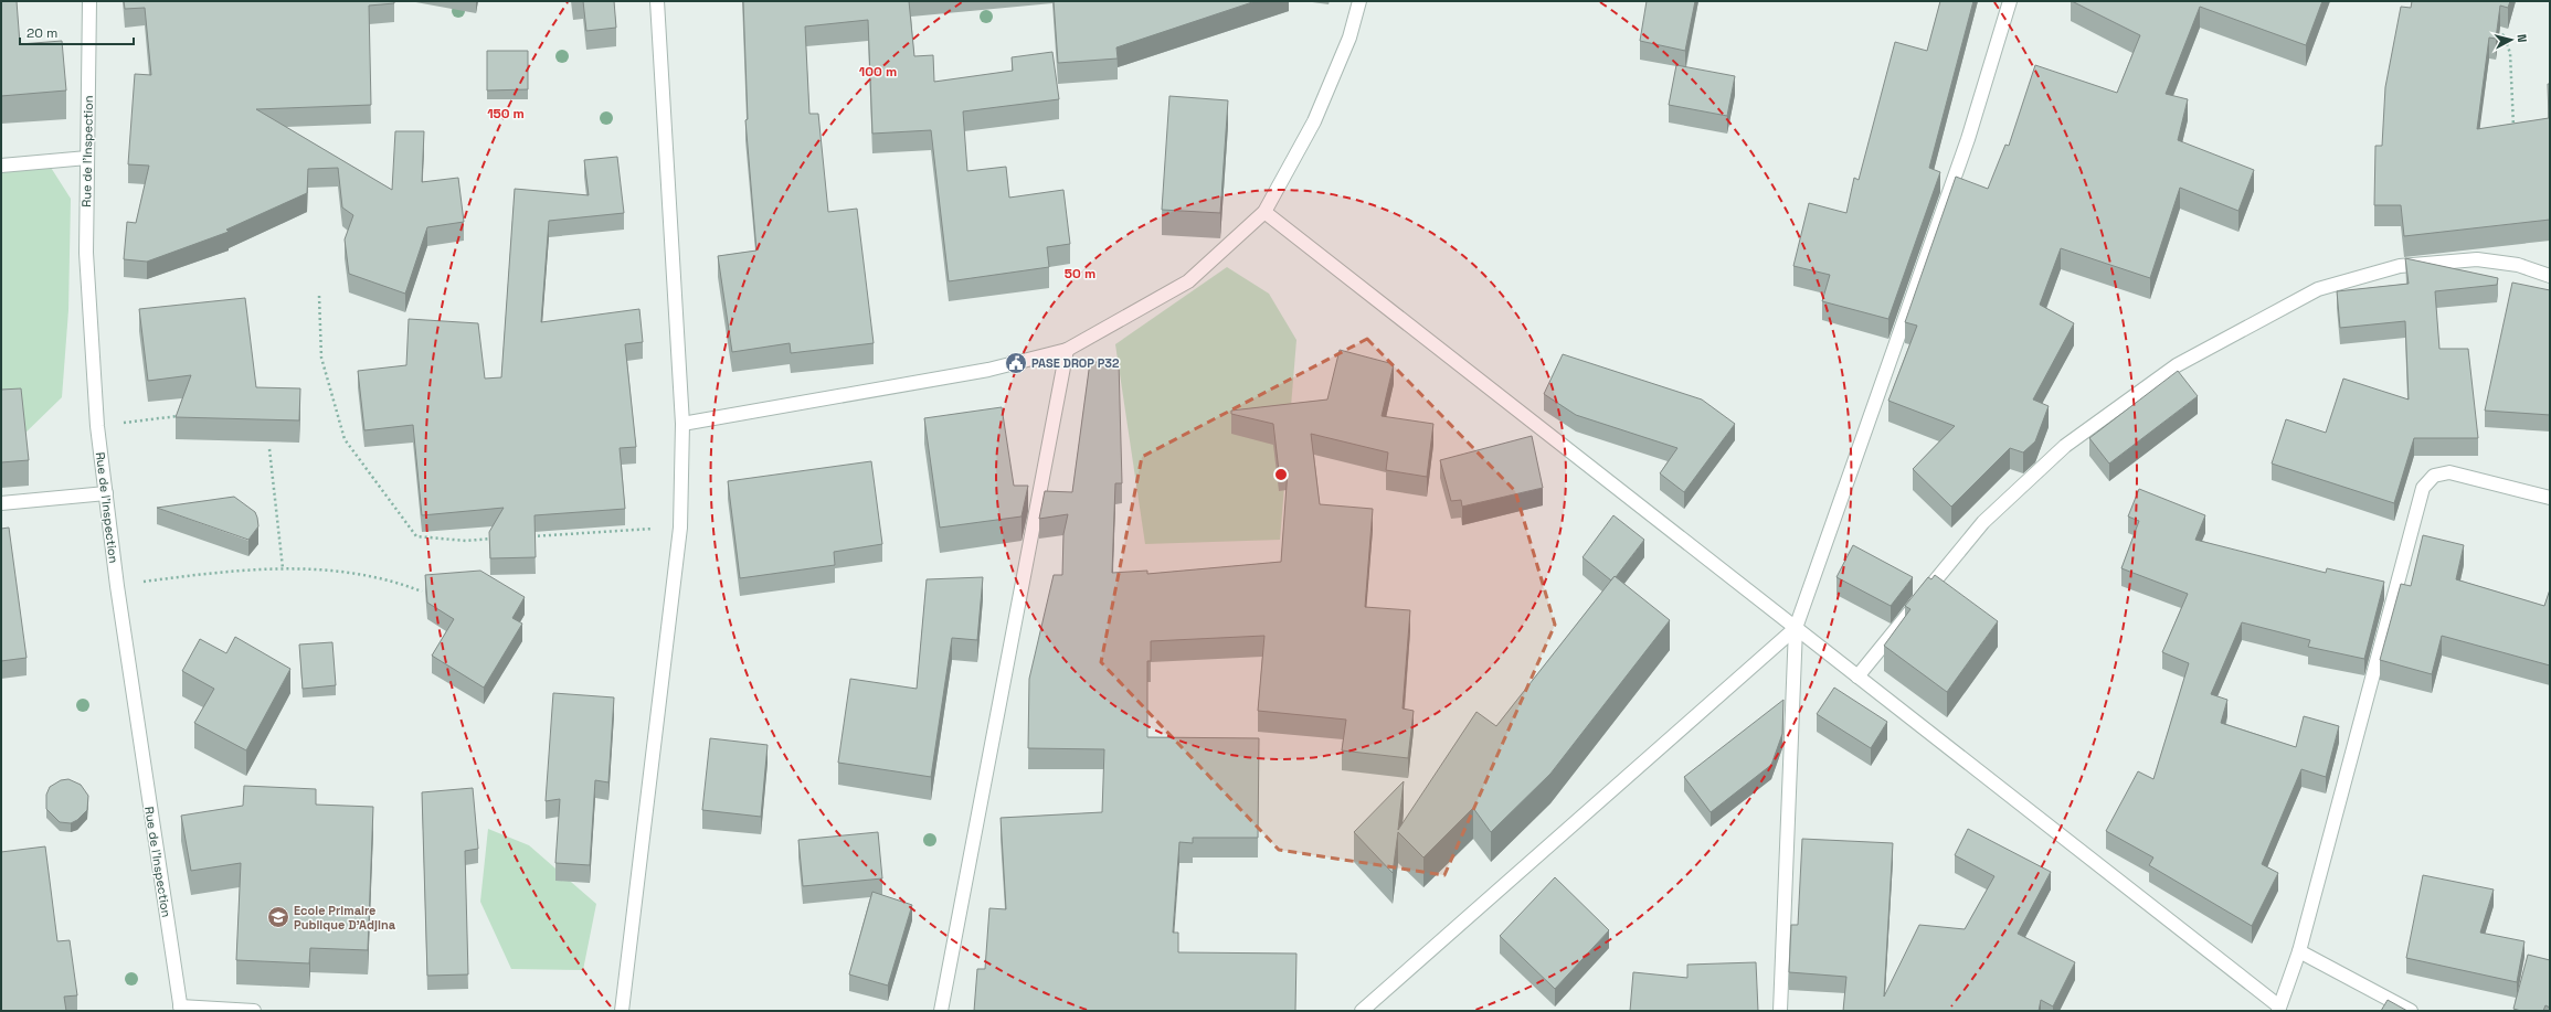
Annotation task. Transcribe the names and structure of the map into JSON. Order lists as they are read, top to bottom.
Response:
{
  "streets": {
    "street": ["Rue de l'Inspection"]
  },
  "places": {
    "public building": ["PASE DROP P32"],
    "school or university": ["Ecole Primaire Publique D'Adjina"]
  },
  "scale_bar": "20 m",
  "north": "right",
  "rings": ["100 m", "150 m", "50 m"]
}
